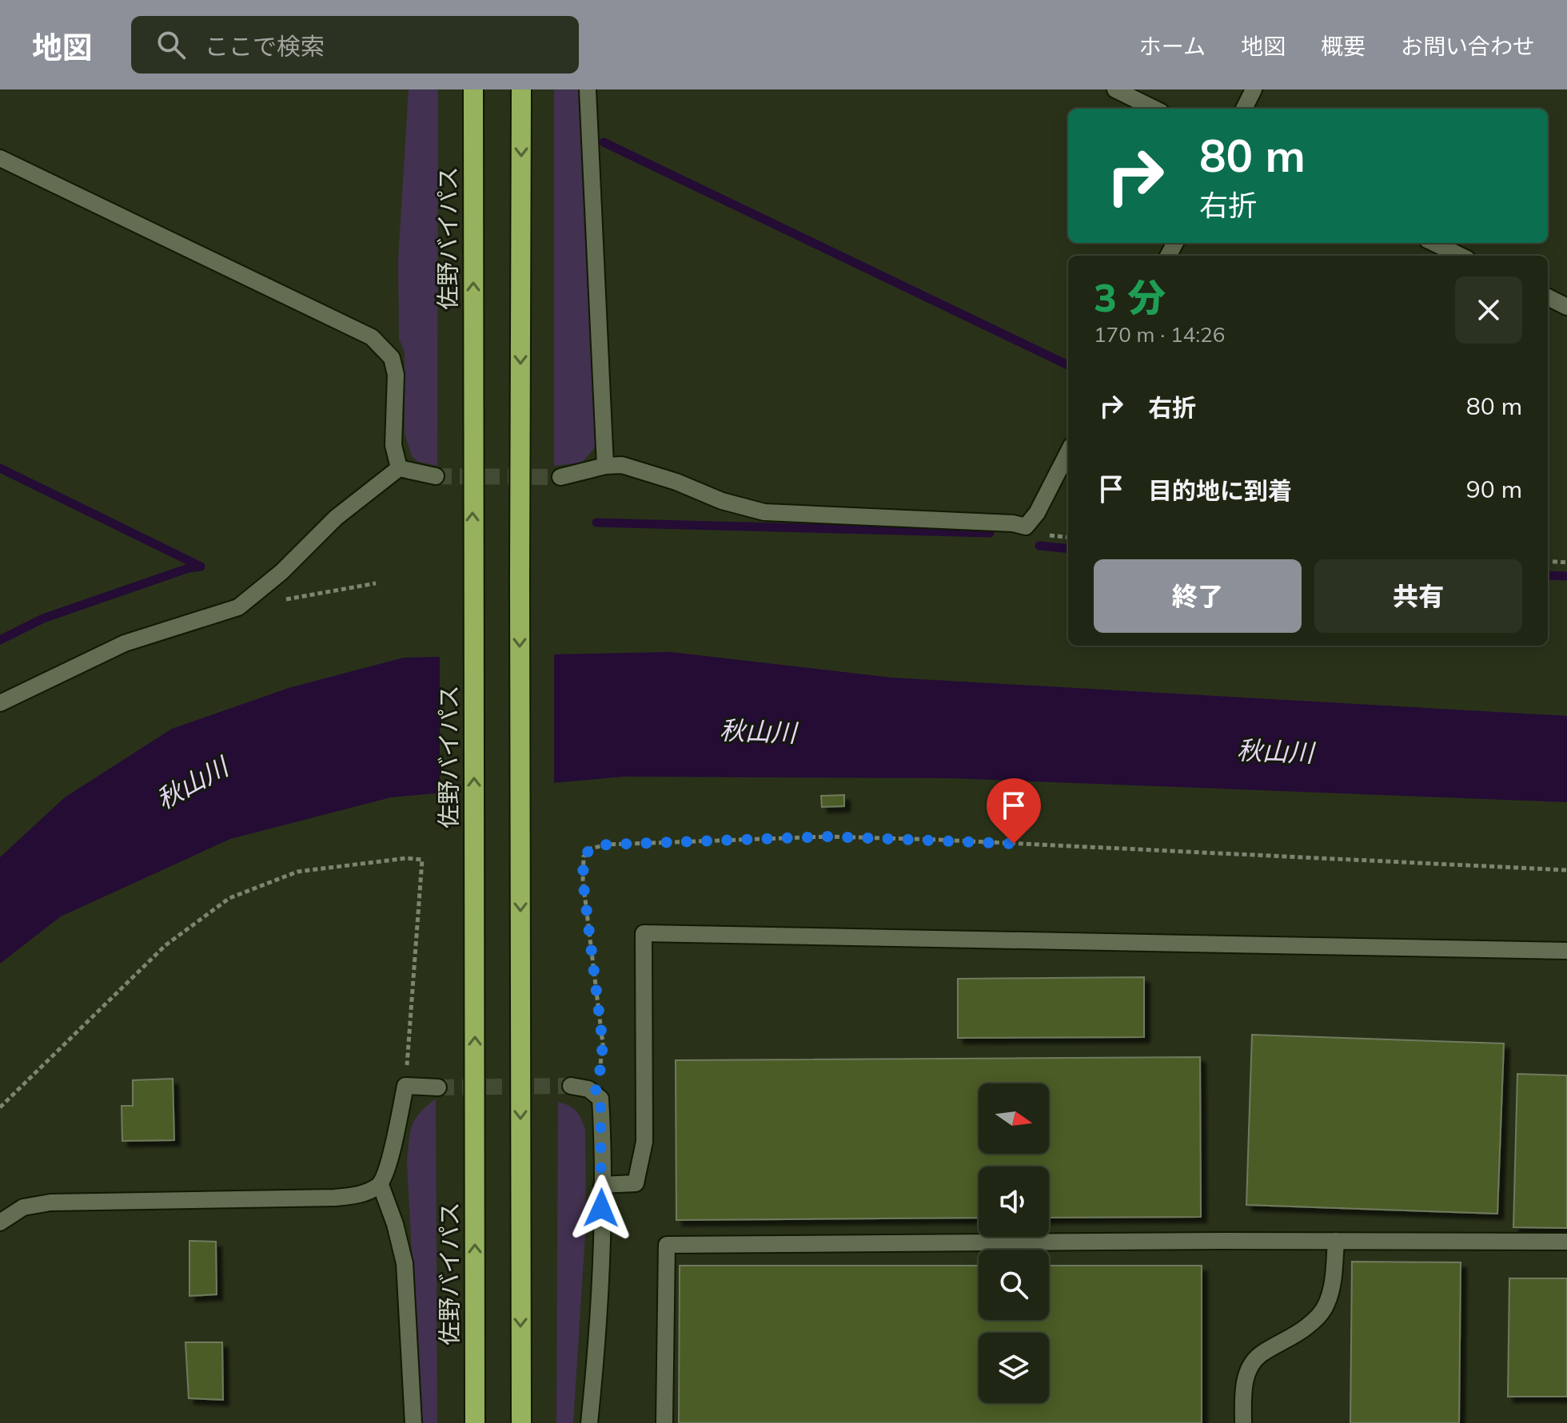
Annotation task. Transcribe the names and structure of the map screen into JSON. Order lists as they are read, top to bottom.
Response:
{
  "streets": {
    "highway": ["佐野バイパス"]
  },
  "water": ["秋山川"],
  "north": "right",
  "page": {
    "header": "地図",
    "search": "ここで検索",
    "nav": [
      "ホーム",
      "地図",
      "概要",
      "お問い合わせ"
    ],
    "turn": ["80 m", "右折"],
    "heading": ["3 分", "170 m · 14:26"],
    "list": [
      {
        "name": "右折",
        "value": "80 m"
      },
      {
        "name": "目的地に到着",
        "value": "90 m"
      }
    ],
    "buttons": ["終了", "共有"]
  }
}
